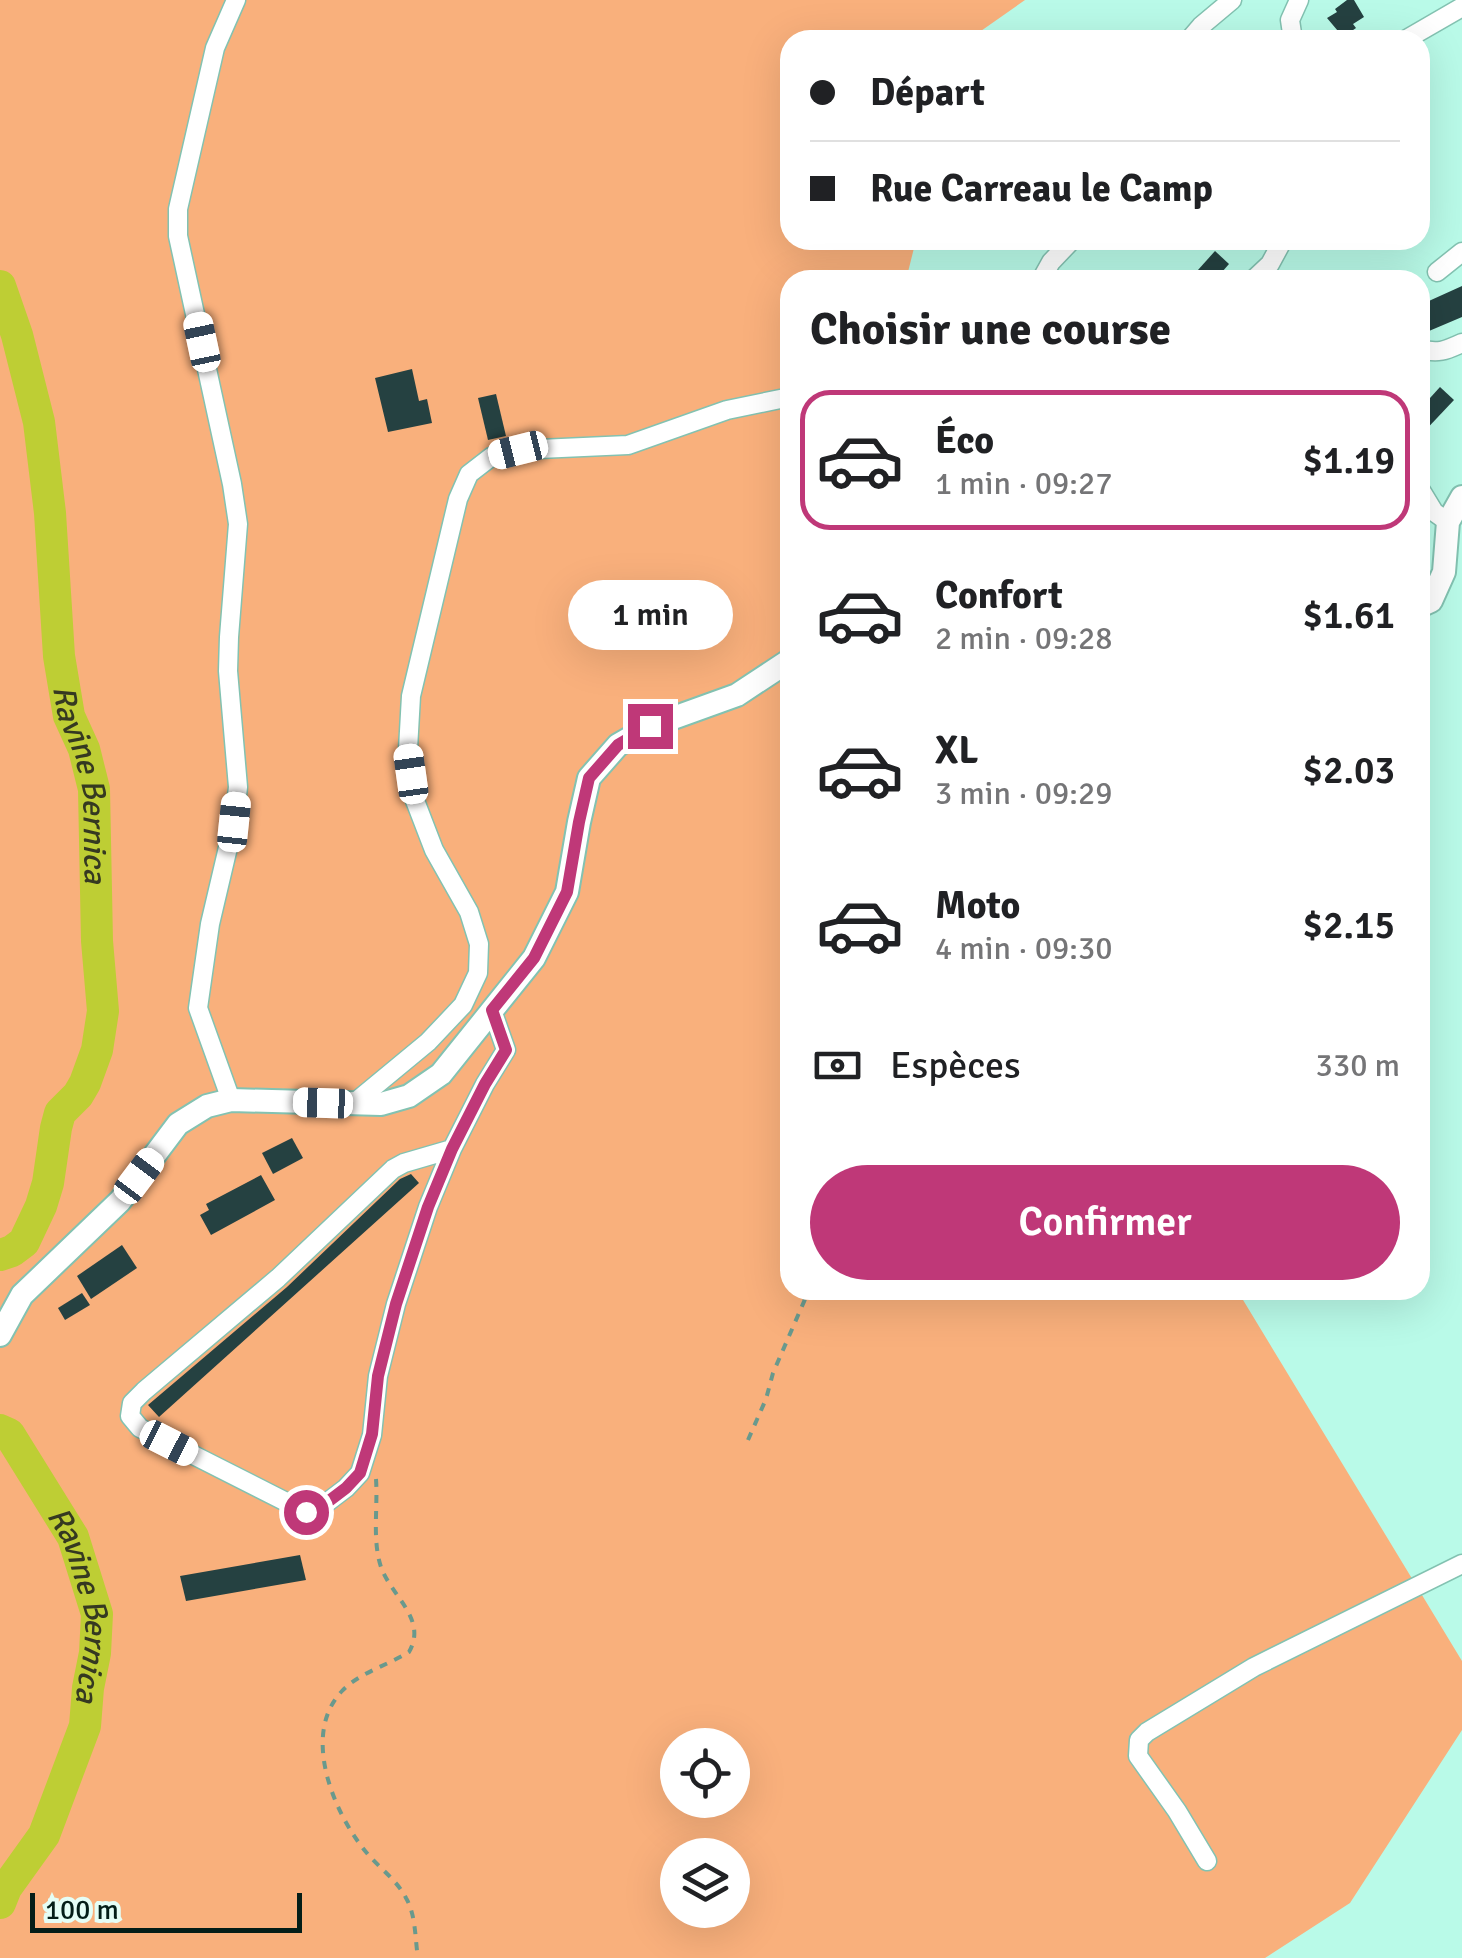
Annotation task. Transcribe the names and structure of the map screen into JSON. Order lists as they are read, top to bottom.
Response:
{
  "water": ["Ravine Bernica"],
  "scale_bar": "100 m",
  "page": {
    "banner": ["Départ", "Rue Carreau le Camp"],
    "heading": "Choisir une course",
    "list": [
      {
        "name": "Éco",
        "note": "1 min · 09:27",
        "value": "$1.19"
      },
      {
        "name": "Confort",
        "note": "2 min · 09:28",
        "value": "$1.61"
      },
      {
        "name": "XL",
        "note": "3 min · 09:29",
        "value": "$2.03"
      },
      {
        "name": "Moto",
        "note": "4 min · 09:30",
        "value": "$2.15"
      }
    ],
    "bubble": "1 min",
    "pay": ["Espèces", "330 m"],
    "buttons": "Confirmer",
    "scale": "100 m"
  }
}
